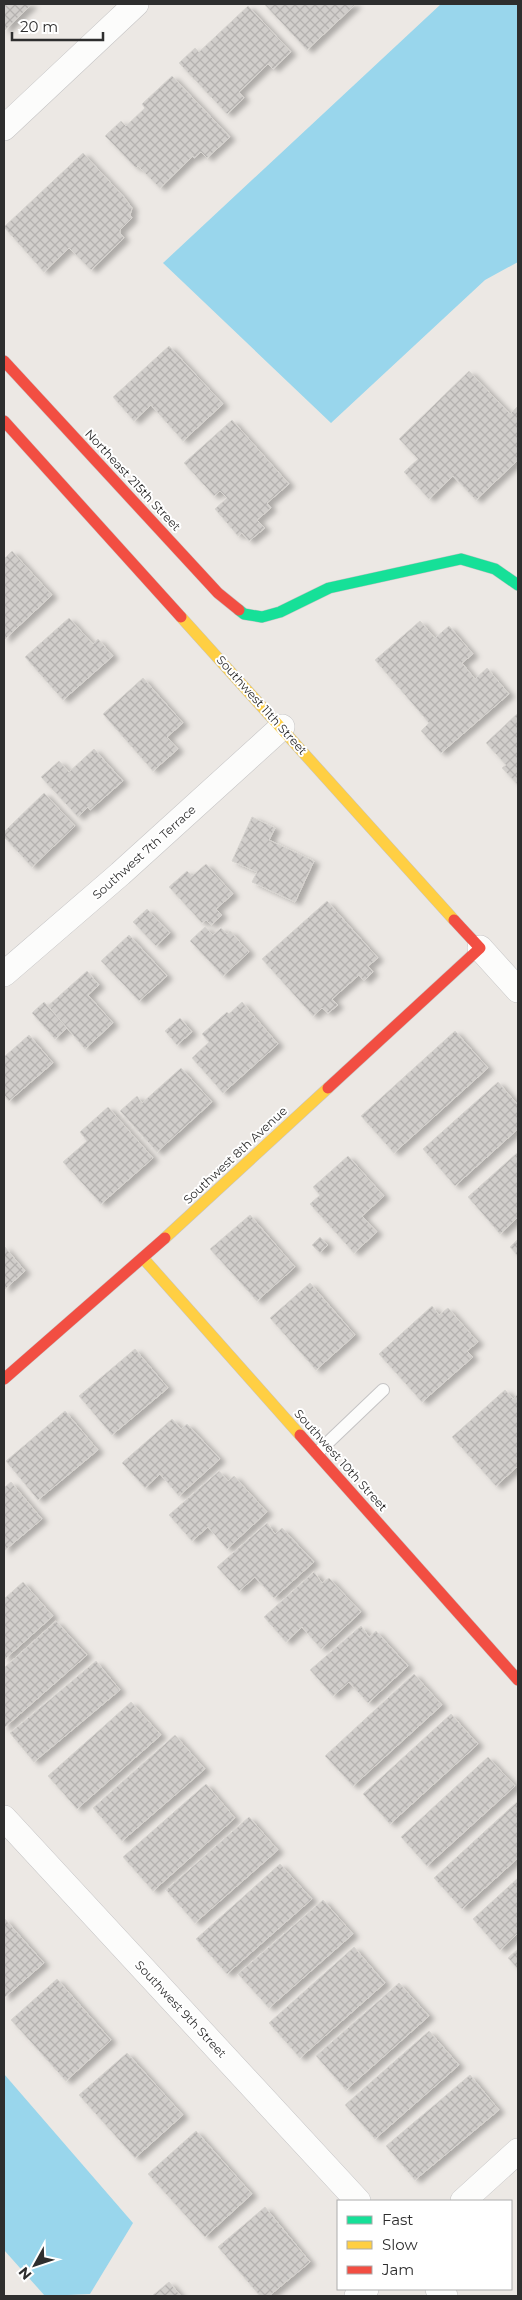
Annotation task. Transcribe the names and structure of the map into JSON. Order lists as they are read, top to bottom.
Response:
{
  "streets": {
    "street": [
      "Northeast 215th Street",
      "Southwest 11th Street",
      "Southwest 7th Terrace",
      "Southwest 8th Avenue",
      "Southwest 10th Street",
      "Southwest 9th Street"
    ]
  },
  "crossings": [
    ["Southwest 11th Street", "Southwest 7th Terrace"],
    ["Southwest 11th Street", "Southwest 8th Avenue"],
    ["Southwest 8th Avenue", "Southwest 10th Street"]
  ],
  "legend": ["Fast", "Slow", "Jam"],
  "scale_bar": "20 m",
  "north": "bottom left"
}
